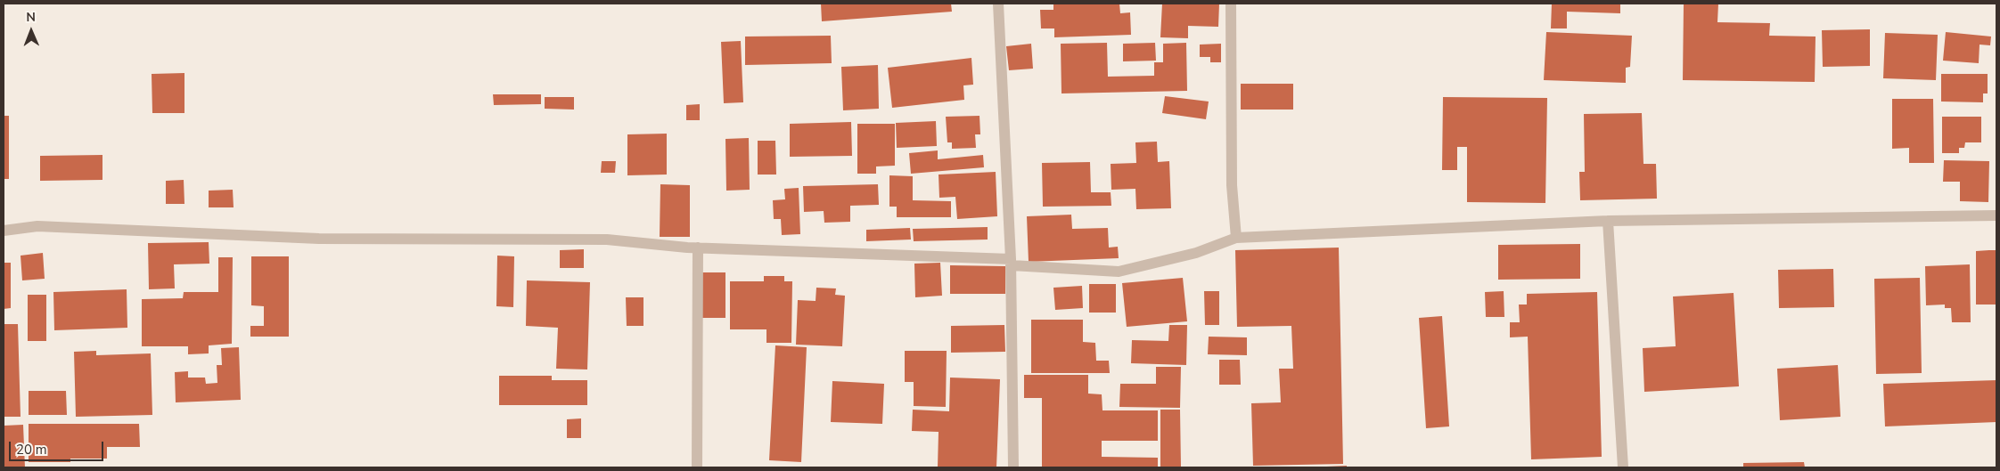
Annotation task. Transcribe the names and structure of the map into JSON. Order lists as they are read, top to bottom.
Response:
{
  "scale_bar": "20 m",
  "north": "top"
}
